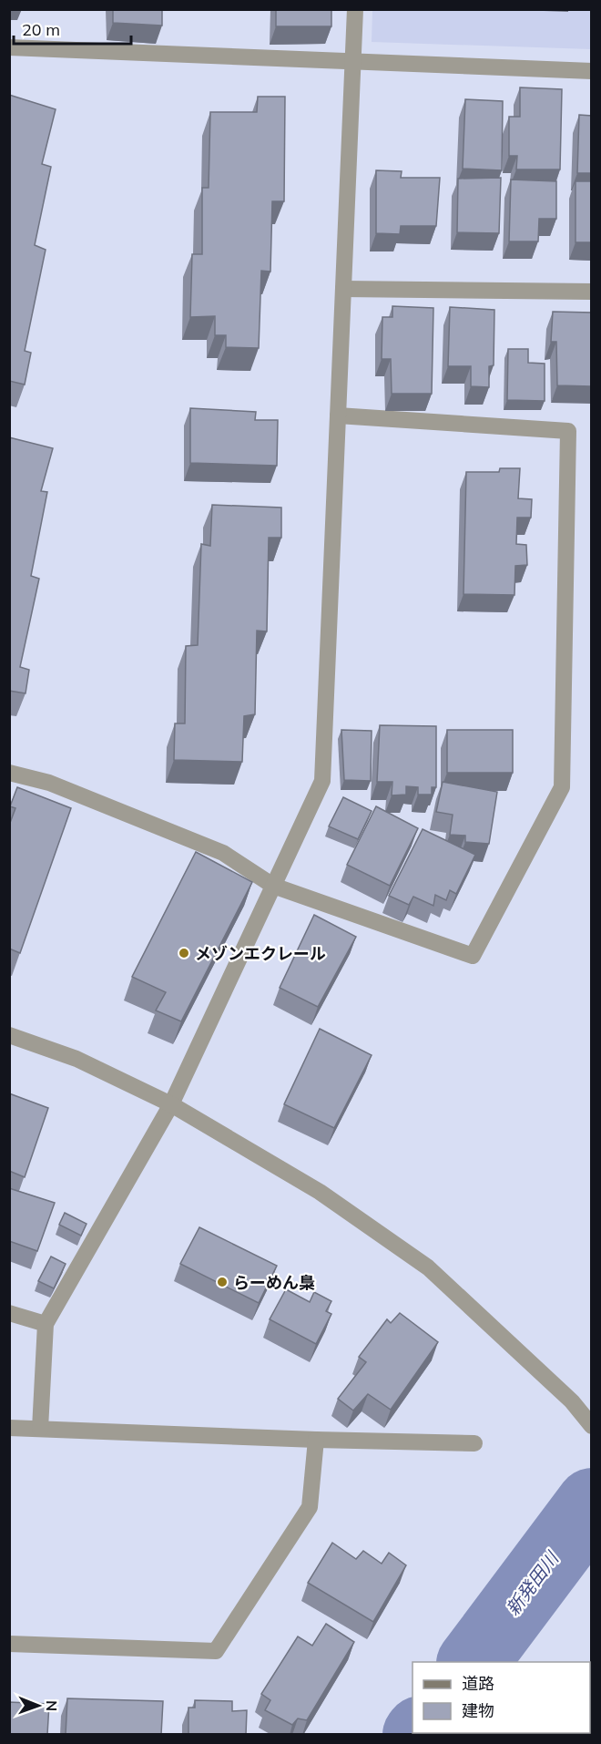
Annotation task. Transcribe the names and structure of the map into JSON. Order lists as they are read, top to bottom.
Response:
{
  "water": ["新発田川"],
  "places": ["メゾンエクレール", "らーめん梟"],
  "legend": ["道路", "建物"],
  "scale_bar": "20 m",
  "north": "right"
}
